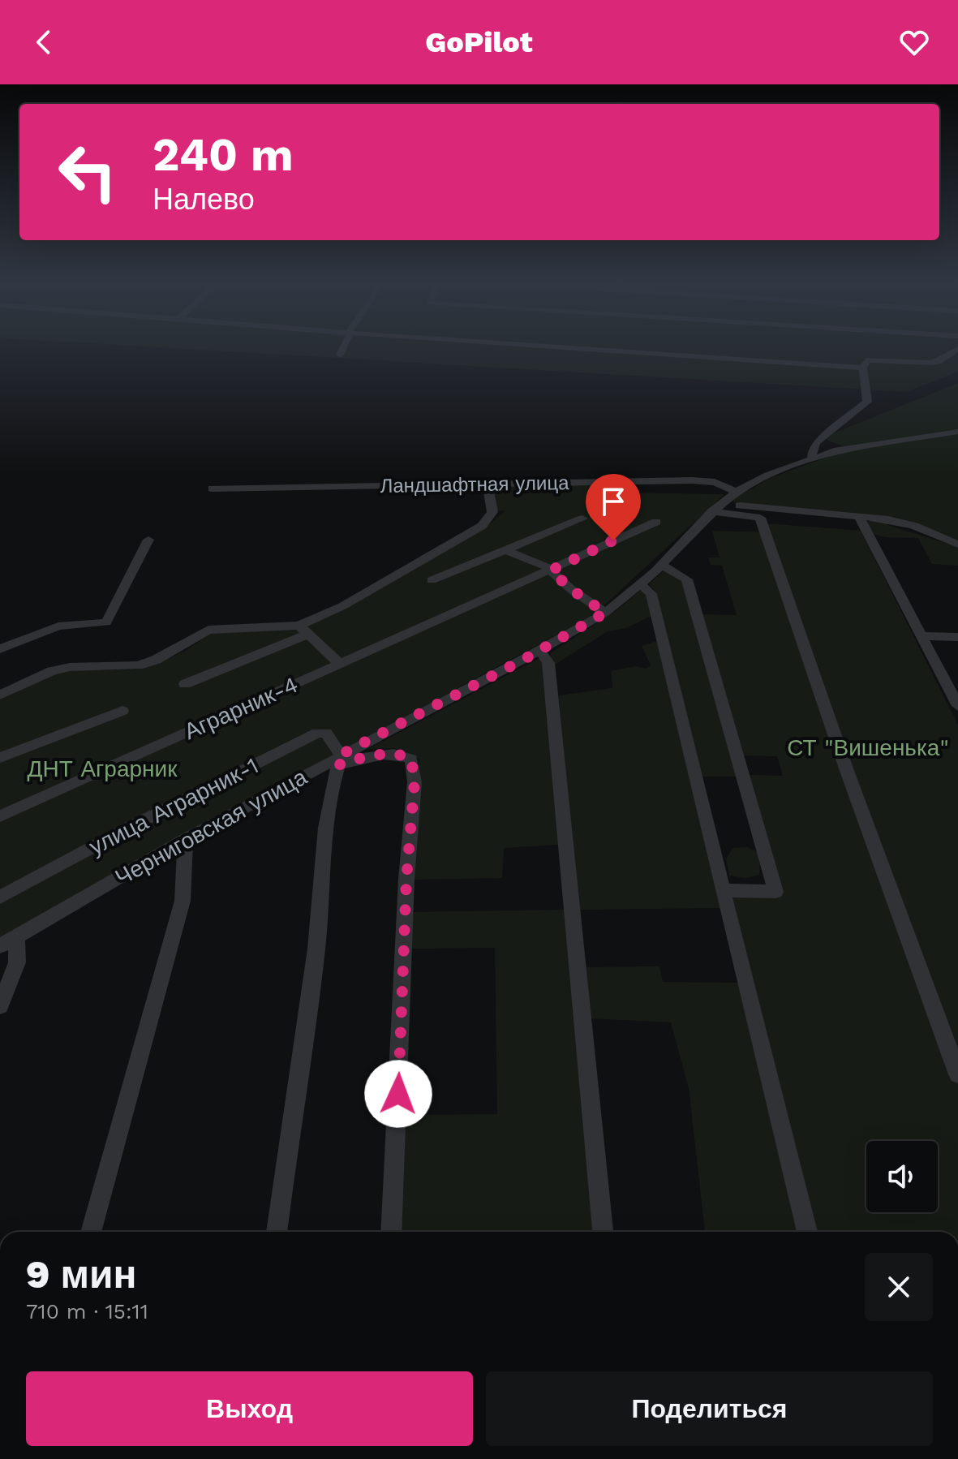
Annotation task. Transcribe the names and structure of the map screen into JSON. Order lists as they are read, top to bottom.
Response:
{
  "streets": {
    "street": [
      "Ландшафтная улица",
      "Аграрник-4",
      "улица Аграрник-1",
      "Черниговская улица"
    ]
  },
  "crossings": [
    ["Ландшафтная улица", "Черниговская улица"],
    ["улица Аграрник-1", "Черниговская улица"]
  ],
  "parks": ["СТ \"Вишенька\"", "ДНТ Аграрник"],
  "page": {
    "header": "GoPilot",
    "turn": ["240 m", "Налево"],
    "heading": ["9 мин", "710 m · 15:11"],
    "buttons": ["Выход", "Поделиться"]
  }
}
